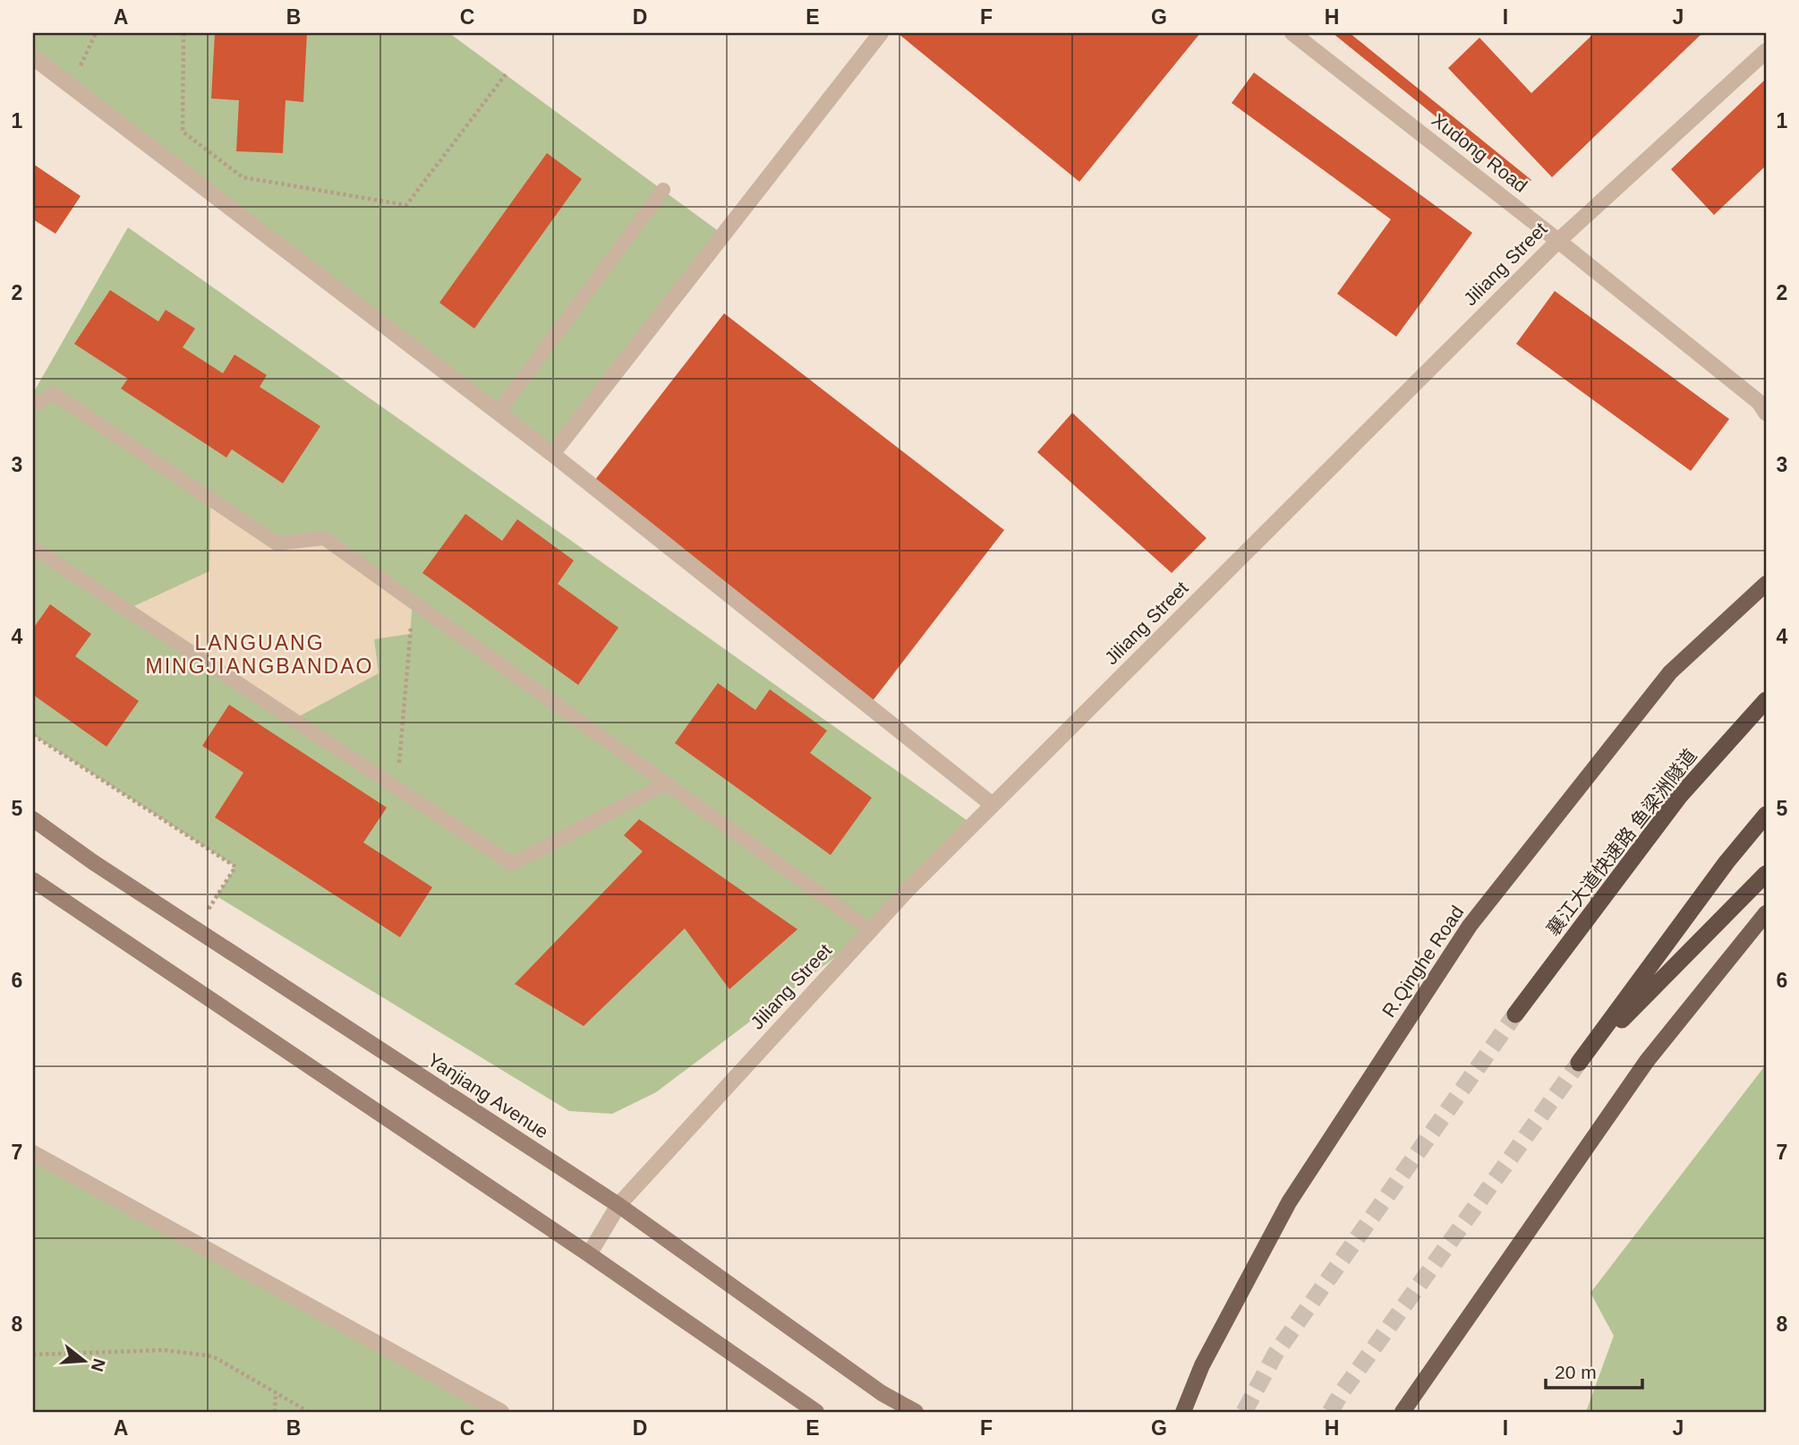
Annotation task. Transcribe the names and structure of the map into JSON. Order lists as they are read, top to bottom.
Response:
{
  "streets": {
    "highway": ["襄江大道快速路 鱼梁洲隧道"],
    "main road": ["R.Qinghe Road", "Yanjiang Avenue"],
    "street": ["Xudong Road", "Jiliang Street"]
  },
  "crossings": [
    ["Xudong Road", "Jiliang Street"],
    ["Jiliang Street", "Yanjiang Avenue"]
  ],
  "districts": ["LANGUANG MINGJIANGBANDAO"],
  "scale_bar": "20 m",
  "north": "right",
  "grid": {
    "columns": [
      "A",
      "B",
      "C",
      "D",
      "E",
      "F",
      "G",
      "H",
      "I",
      "J"
    ],
    "rows": [
      "1",
      "2",
      "3",
      "4",
      "5",
      "6",
      "7",
      "8"
    ]
  }
}
